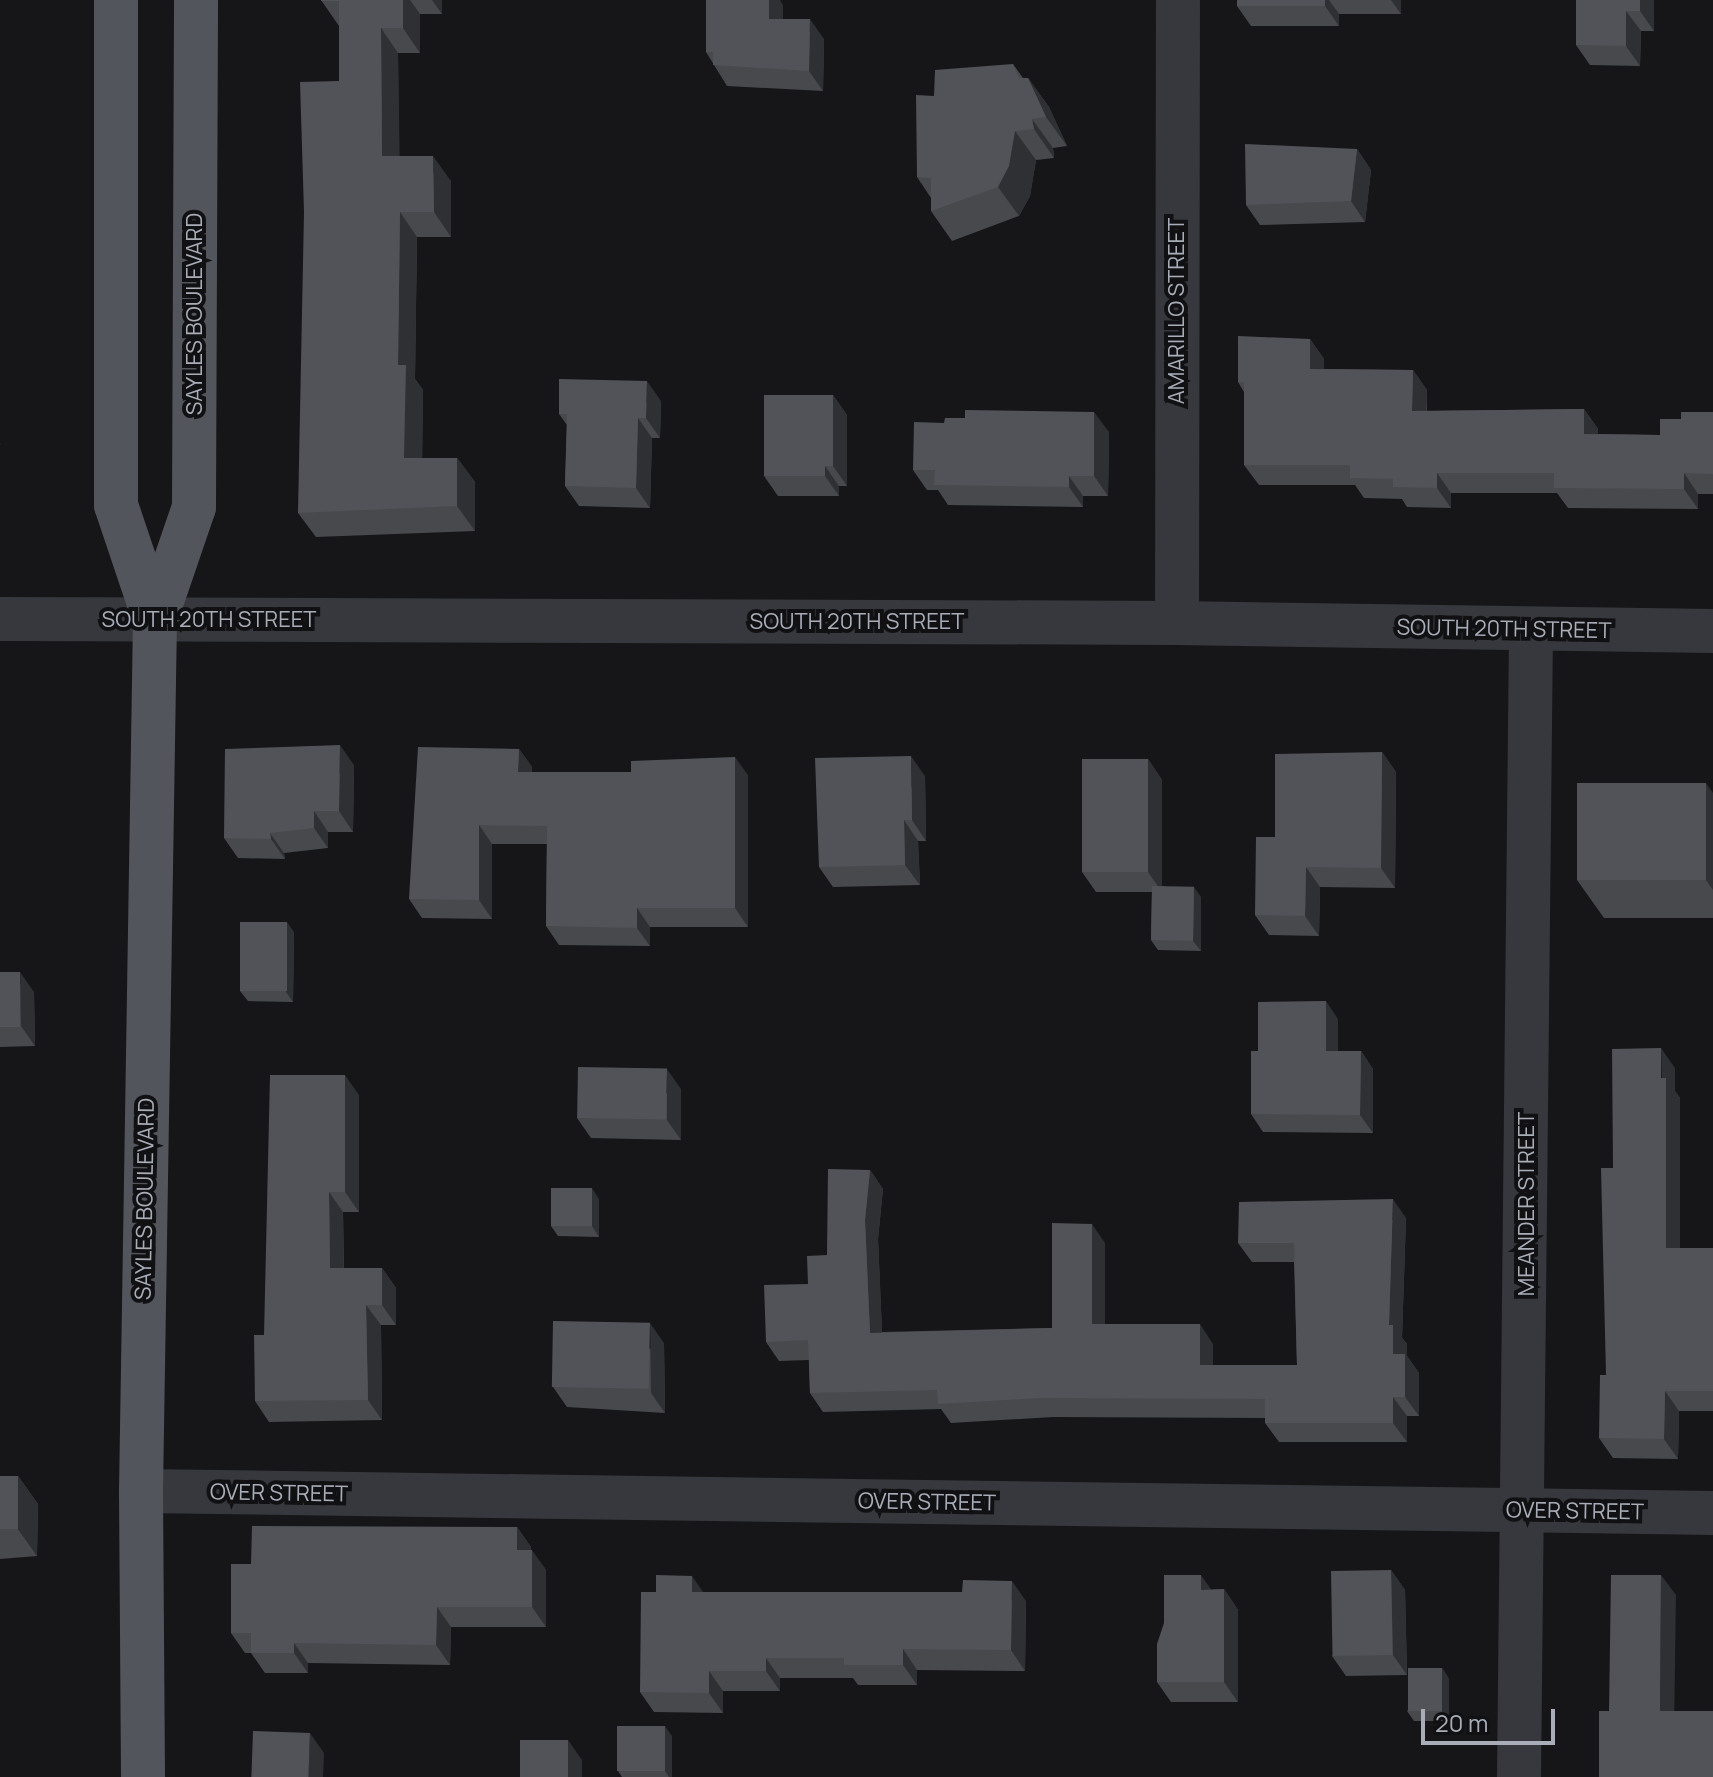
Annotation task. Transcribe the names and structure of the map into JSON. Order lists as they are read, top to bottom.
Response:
{
  "streets": {
    "main road": ["SAYLES BOULEVARD"],
    "street": [
      "AMARILLO STREET",
      "SOUTH 20TH STREET",
      "MEANDER STREET",
      "OVER STREET"
    ]
  },
  "crossings": [
    ["AMARILLO STREET", "SOUTH 20TH STREET"],
    ["SAYLES BOULEVARD", "SOUTH 20TH STREET"],
    ["SAYLES BOULEVARD", "OVER STREET"],
    ["SOUTH 20TH STREET", "MEANDER STREET"],
    ["MEANDER STREET", "OVER STREET"]
  ],
  "scale_bar": "20 m"
}
